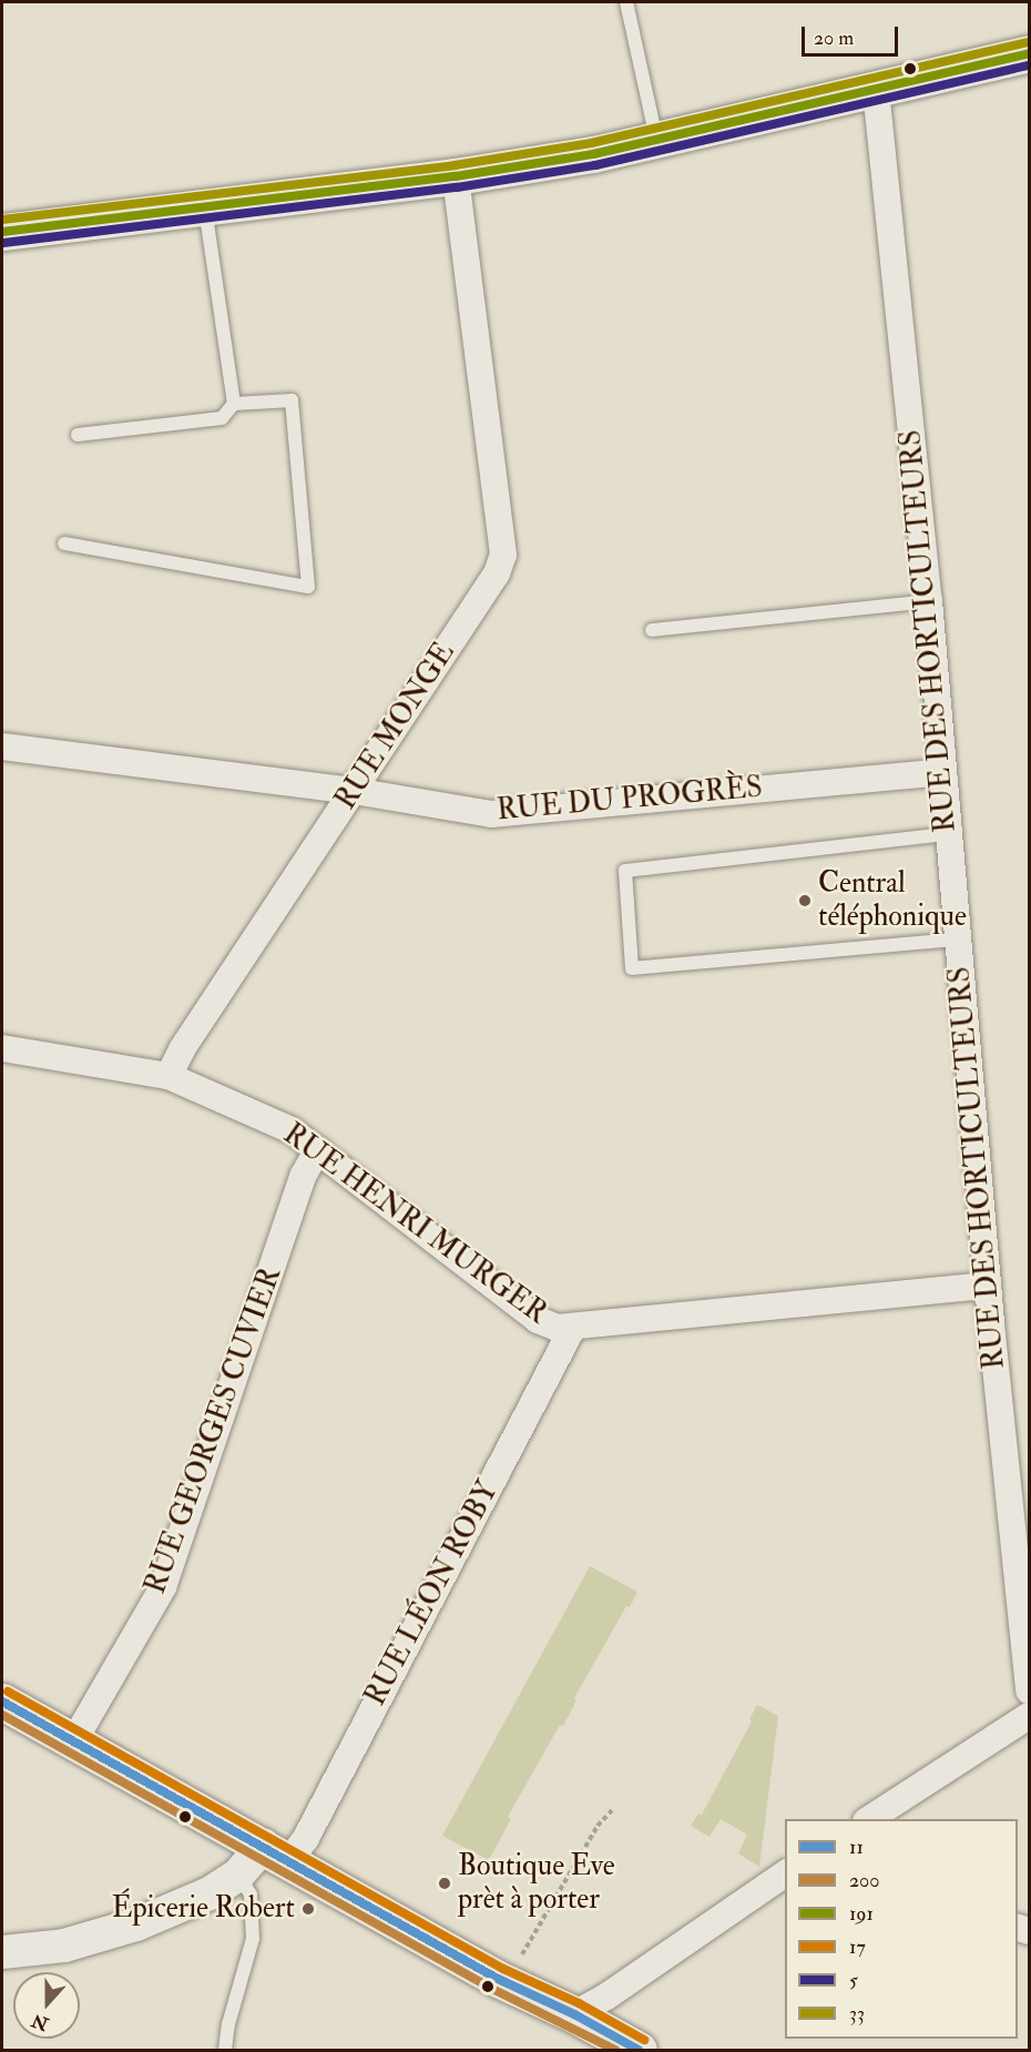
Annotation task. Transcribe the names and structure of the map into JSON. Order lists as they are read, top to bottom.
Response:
{
  "streets": {
    "street": [
      "RUE DES HORTICULTEURS",
      "RUE MONGE",
      "RUE DU PROGRÈS",
      "RUE HENRI MURGER",
      "RUE GEORGES CUVIER",
      "RUE LÉON ROBY"
    ]
  },
  "crossings": [
    ["RUE DES HORTICULTEURS", "RUE DU PROGRÈS"],
    ["RUE DES HORTICULTEURS", "RUE HENRI MURGER"],
    ["RUE MONGE", "RUE DU PROGRÈS"],
    ["RUE MONGE", "RUE HENRI MURGER"],
    ["RUE HENRI MURGER", "RUE GEORGES CUVIER"],
    ["RUE HENRI MURGER", "RUE LÉON ROBY"]
  ],
  "places": ["Central téléphonique", "Boutique Eve prèt à porter", "Épicerie Robert"],
  "lines": [
    "transit line 33",
    "transit line 191",
    "transit line 5",
    "transit line 17",
    "transit line 11",
    "transit line 200"
  ],
  "legend": [
    "11",
    "200",
    "191",
    "17",
    "5",
    "33"
  ],
  "scale_bar": "20 m",
  "north": "bottom"
}
